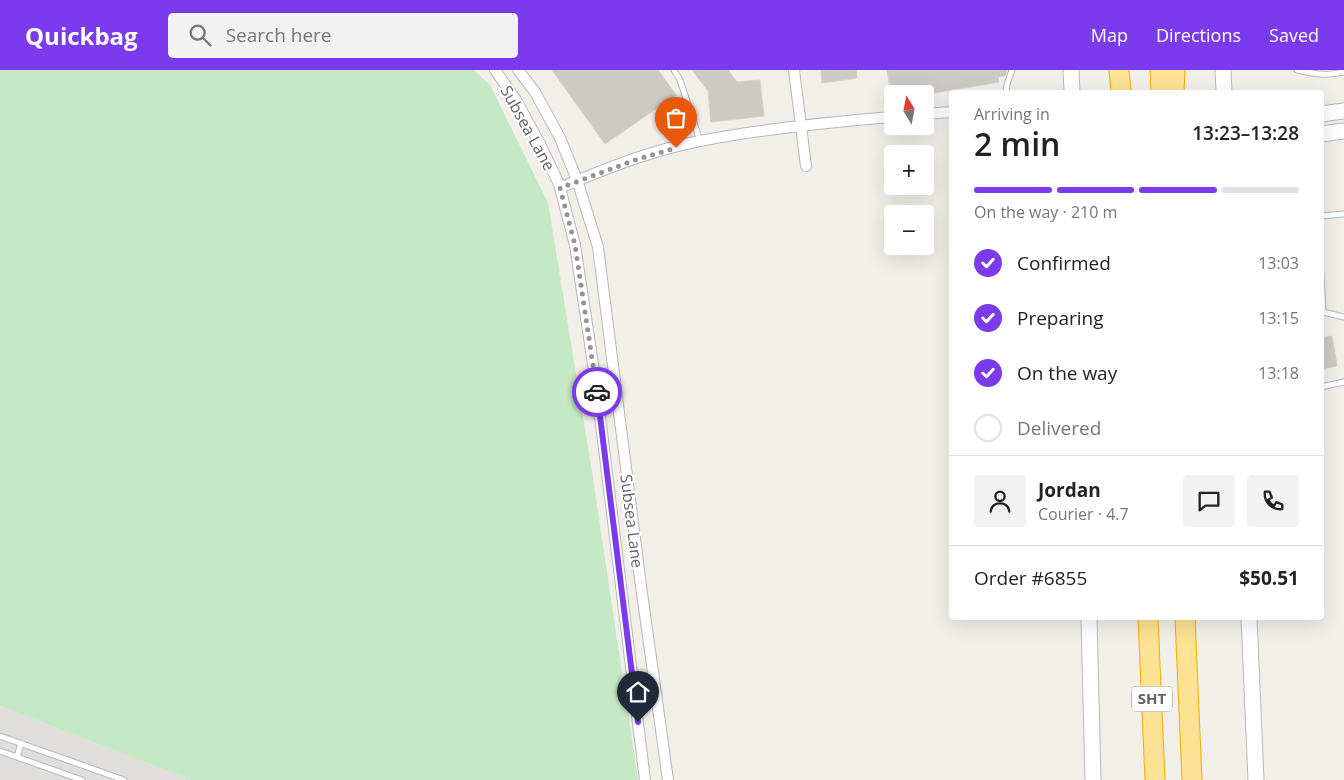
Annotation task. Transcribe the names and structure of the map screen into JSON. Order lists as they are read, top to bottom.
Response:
{
  "streets": {
    "highway": ["SHT"],
    "street": ["Subsea Lane"]
  },
  "north": "top",
  "page": {
    "header": "Quickbag",
    "search": "Search here",
    "nav": ["Map", "Directions", "Saved"],
    "map_buttons": ["+", "−"],
    "heading": ["2 min", "Arriving in", "13:23–13:28"],
    "panel": [
      "Jordan",
      "Courier · 4.7",
      "Order #6855",
      "$50.51"
    ],
    "bar": "On the way · 210 m",
    "list": [
      ["Confirmed", "13:03"],
      ["Preparing", "13:15"],
      ["On the way", "13:18"],
      "Delivered"
    ]
  }
}
